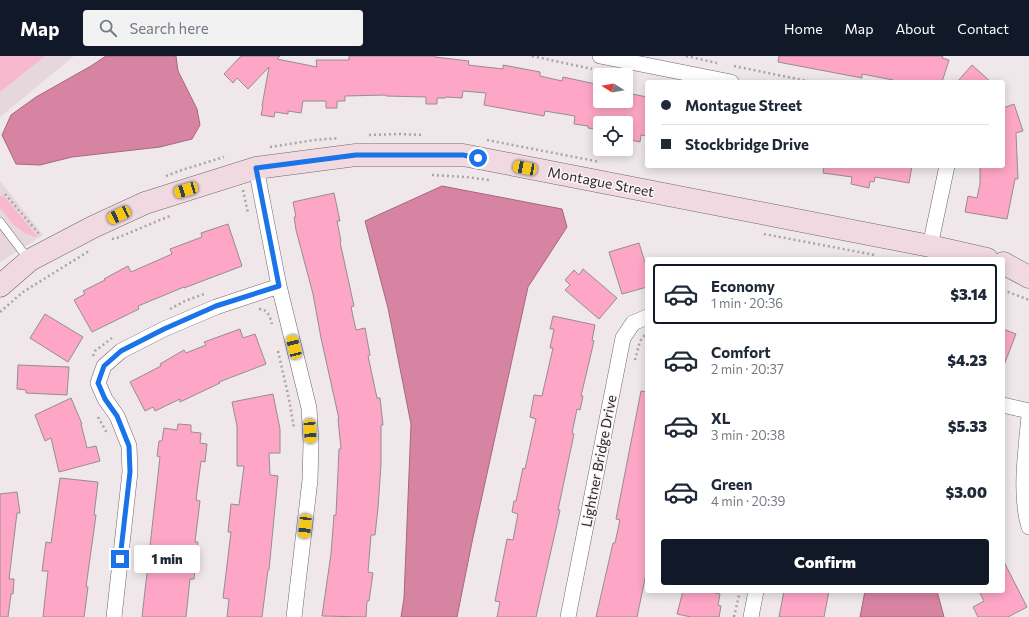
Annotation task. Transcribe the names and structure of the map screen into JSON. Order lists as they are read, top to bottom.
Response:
{
  "streets": {
    "street": ["Montague Street", "Lightner Bridge Drive"]
  },
  "north": "left",
  "page": {
    "header": "Map",
    "search": "Search here",
    "nav": [
      "Home",
      "Map",
      "About",
      "Contact"
    ],
    "banner": ["Montague Street", "Stockbridge Drive"],
    "list": [
      {
        "name": "Economy",
        "note": "1 min · 20:36",
        "value": "$3.14"
      },
      {
        "name": "Comfort",
        "note": "2 min · 20:37",
        "value": "$4.23"
      },
      {
        "name": "XL",
        "note": "3 min · 20:38",
        "value": "$5.33"
      },
      {
        "name": "Green",
        "note": "4 min · 20:39",
        "value": "$3.00"
      }
    ],
    "buttons": "Confirm",
    "bubble": "1 min"
  }
}
